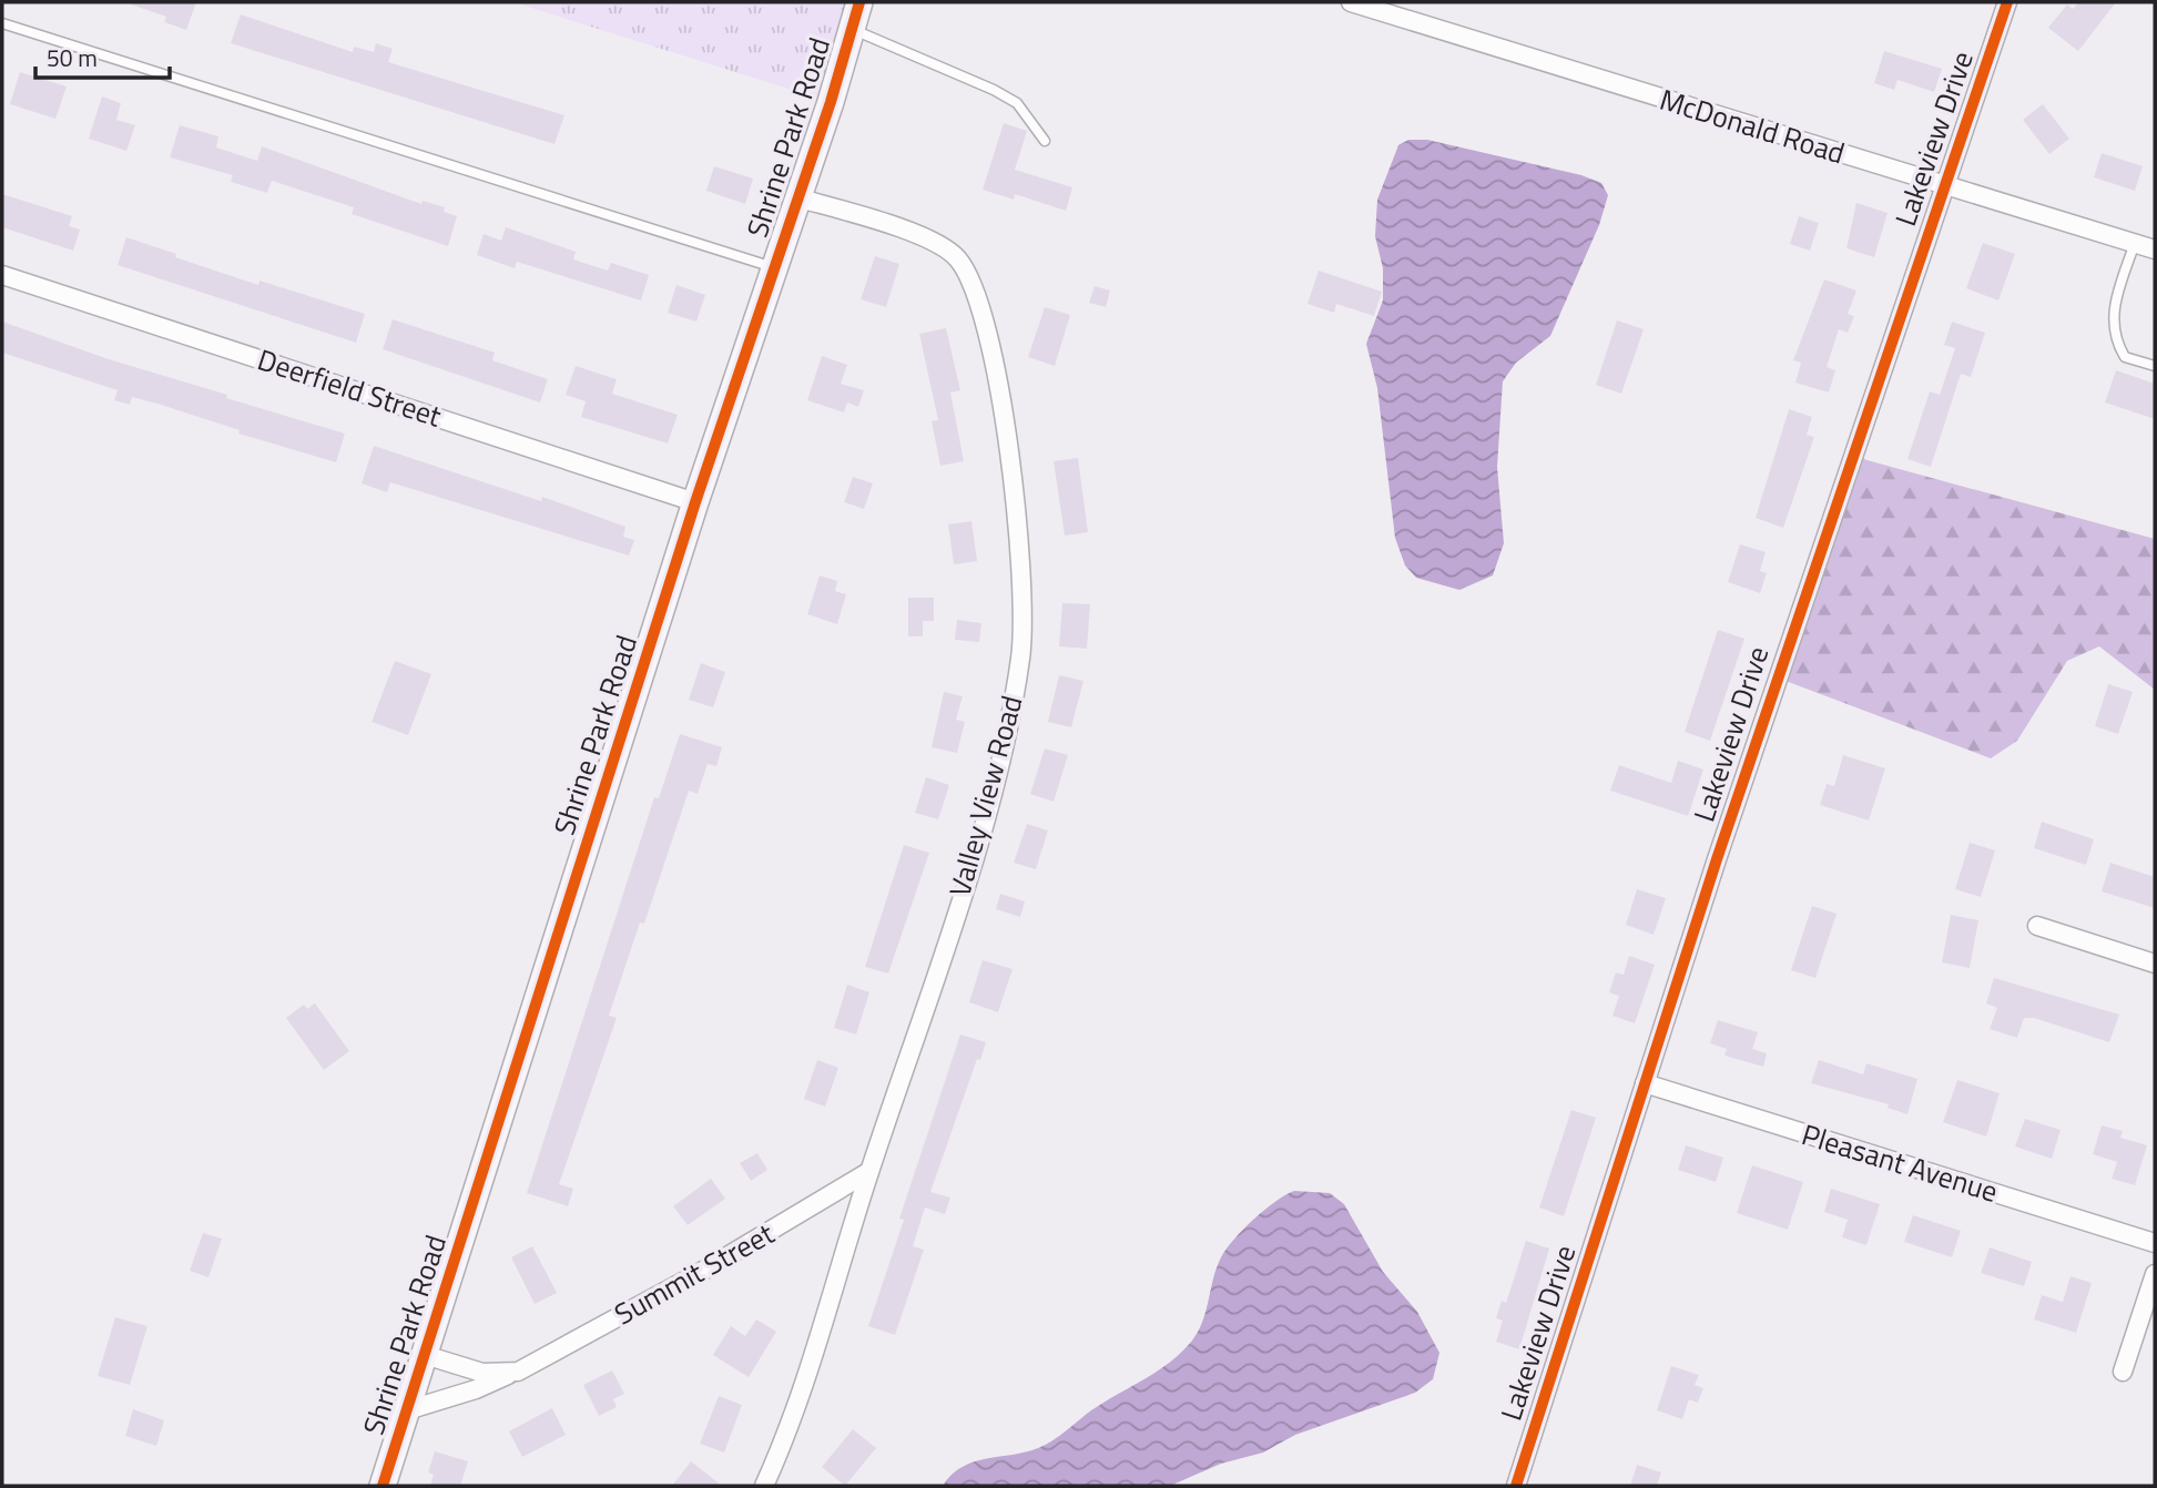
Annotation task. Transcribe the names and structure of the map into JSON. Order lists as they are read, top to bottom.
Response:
{
  "streets": {
    "street": [
      "McDonald Road",
      "Shrine Park Road",
      "Lakeview Drive",
      "Deerfield Street",
      "Valley View Road",
      "Pleasant Avenue",
      "Summit Street"
    ]
  },
  "crossings": [
    ["McDonald Road", "Lakeview Drive"],
    ["Shrine Park Road", "Deerfield Street"],
    ["Shrine Park Road", "Valley View Road"],
    ["Shrine Park Road", "Summit Street"],
    ["Lakeview Drive", "Pleasant Avenue"],
    ["Valley View Road", "Summit Street"]
  ],
  "scale_bar": "50 m"
}
